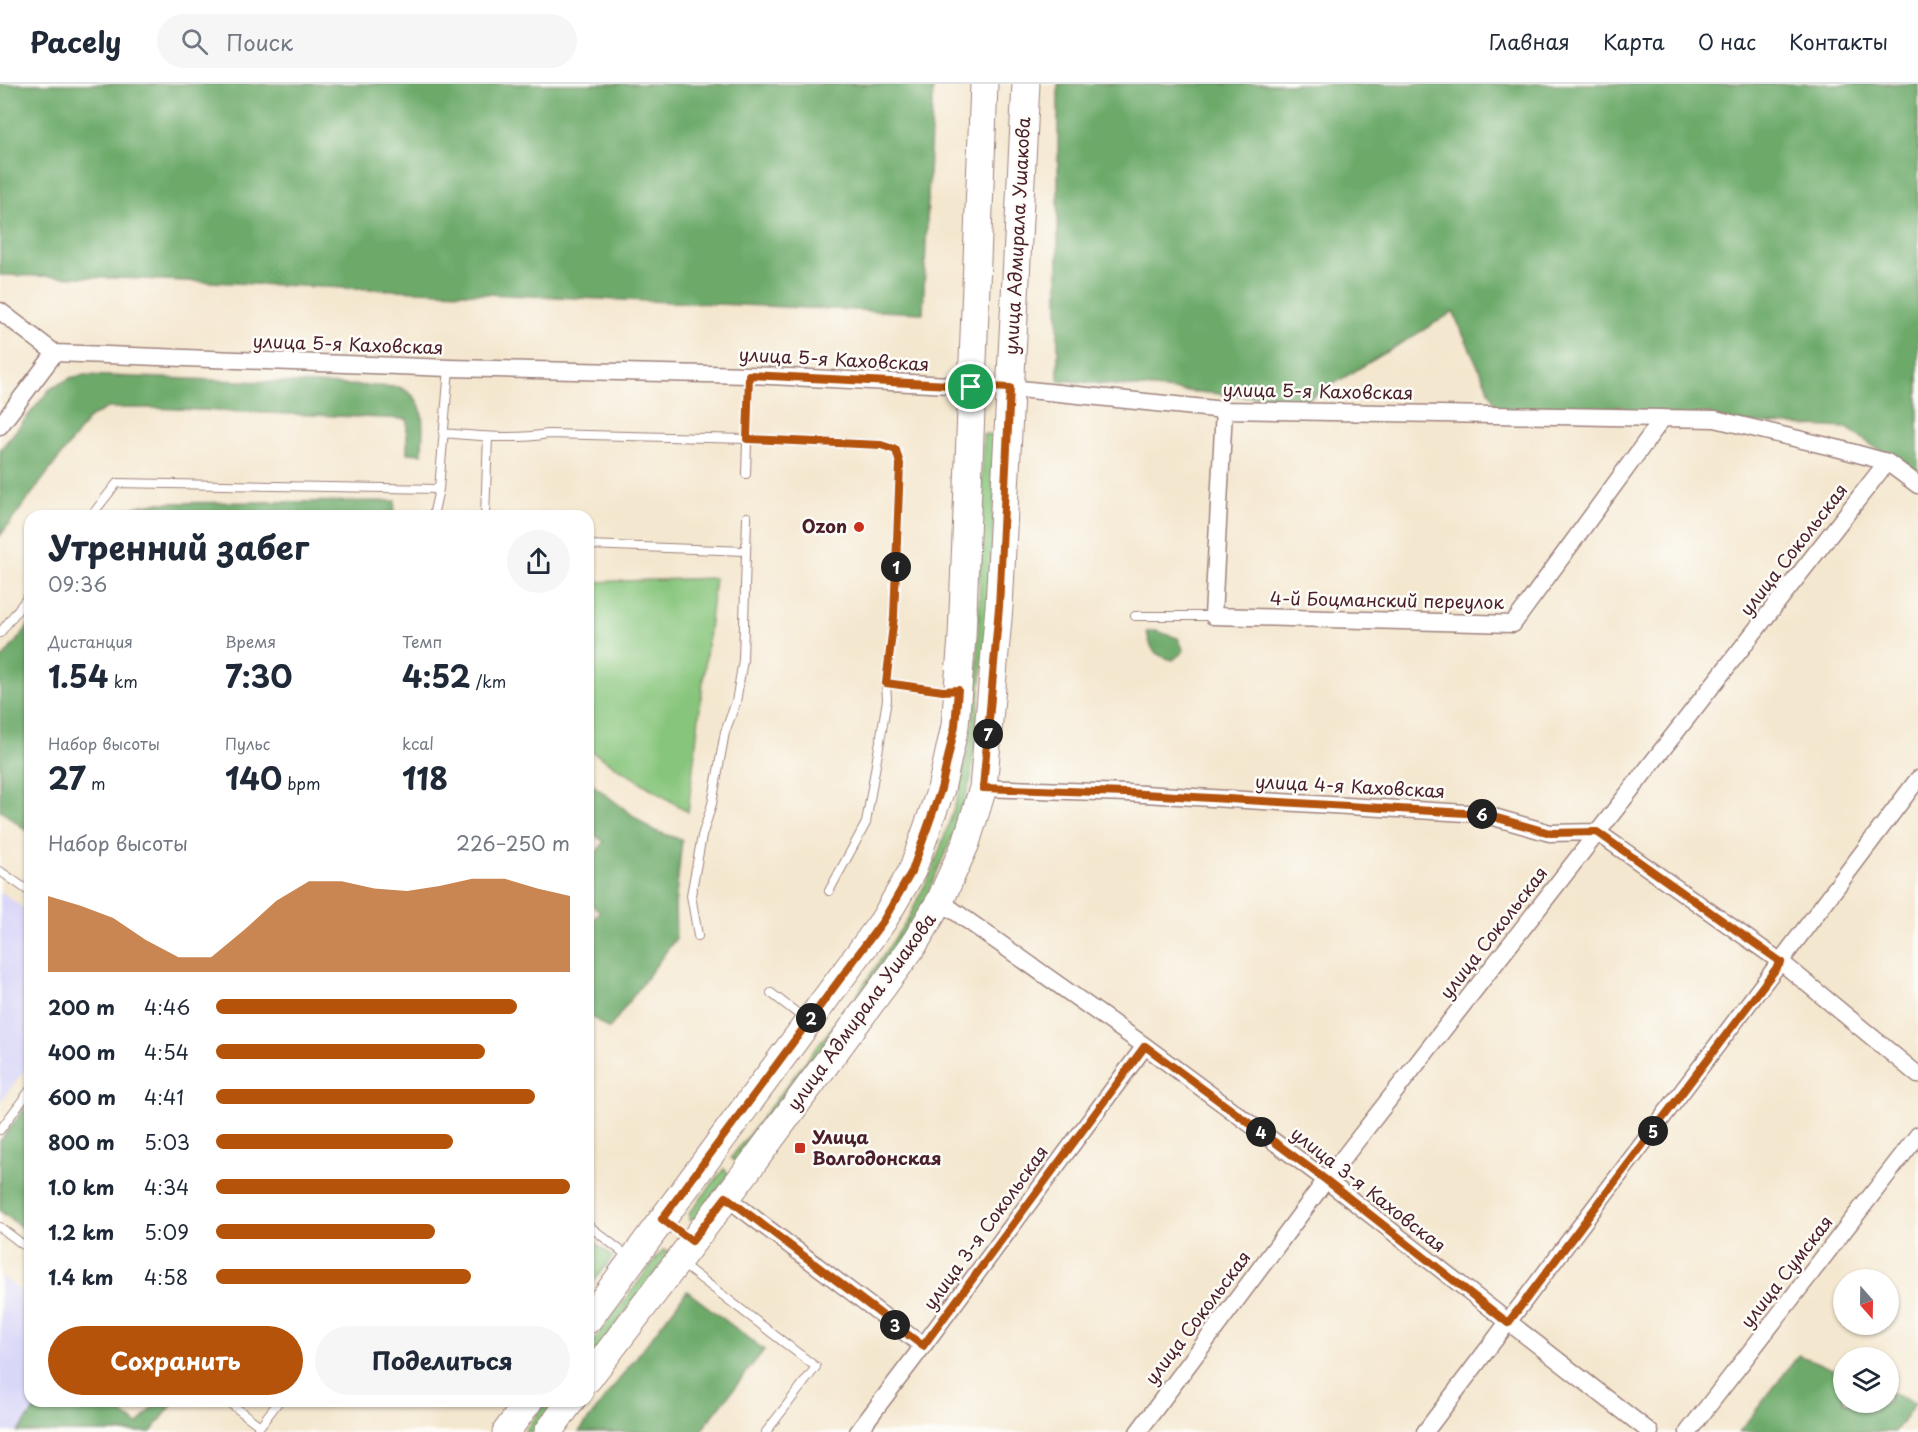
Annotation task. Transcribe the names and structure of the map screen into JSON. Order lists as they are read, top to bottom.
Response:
{
  "streets": {
    "main road": ["улица Адмирала Ушакова"],
    "street": [
      "улица 5-я Каховская",
      "улица Сокольская",
      "4-й Боцманский переулок",
      "улица 4-я Каховская",
      "улица 3-я Каховская",
      "улица 3-я Сокольская",
      "улица Сумская"
    ]
  },
  "crossings": [
    ["улица Адмирала Ушакова", "улица 5-я Каховская"],
    ["улица Адмирала Ушакова", "улица 4-я Каховская"],
    ["улица Адмирала Ушакова", "улица 3-я Каховская"],
    ["улица 5-я Каховская", "улица Сокольская"],
    ["улица 5-я Каховская", "4-й Боцманский переулок"],
    ["улица Сокольская", "улица 4-я Каховская"],
    ["улица Сокольская", "улица 3-я Каховская"],
    ["улица 3-я Каховская", "улица 3-я Сокольская"]
  ],
  "places": {
    "other": ["Ozon"],
    "transit": ["Улица Волгодонская"]
  },
  "north": "bottom",
  "page": {
    "header": "Pacely",
    "search": "Поиск",
    "nav": [
      "Главная",
      "Карта",
      "О нас",
      "Контакты"
    ],
    "heading": ["Утренний забег", "09:36"],
    "pins": [
      "1",
      "7",
      "6",
      "2",
      "5",
      "4",
      "3"
    ],
    "stats": [
      ["Дистанция", "1.54 km"],
      ["Время", "7:30"],
      ["Темп", "4:52 /km"],
      ["Набор высоты", "27 m"],
      ["Пульс", "140 bpm"],
      ["kcal", "118"]
    ],
    "chart": ["Набор высоты", "226–250 m"],
    "list": [
      {
        "name": "200 m",
        "note": "4:46"
      },
      {
        "name": "400 m",
        "note": "4:54"
      },
      {
        "name": "600 m",
        "note": "4:41"
      },
      {
        "name": "800 m",
        "note": "5:03"
      },
      {
        "name": "1.0 km",
        "note": "4:34"
      },
      {
        "name": "1.2 km",
        "note": "5:09"
      },
      {
        "name": "1.4 km",
        "note": "4:58"
      }
    ],
    "buttons": ["Сохранить", "Поделиться"]
  }
}
